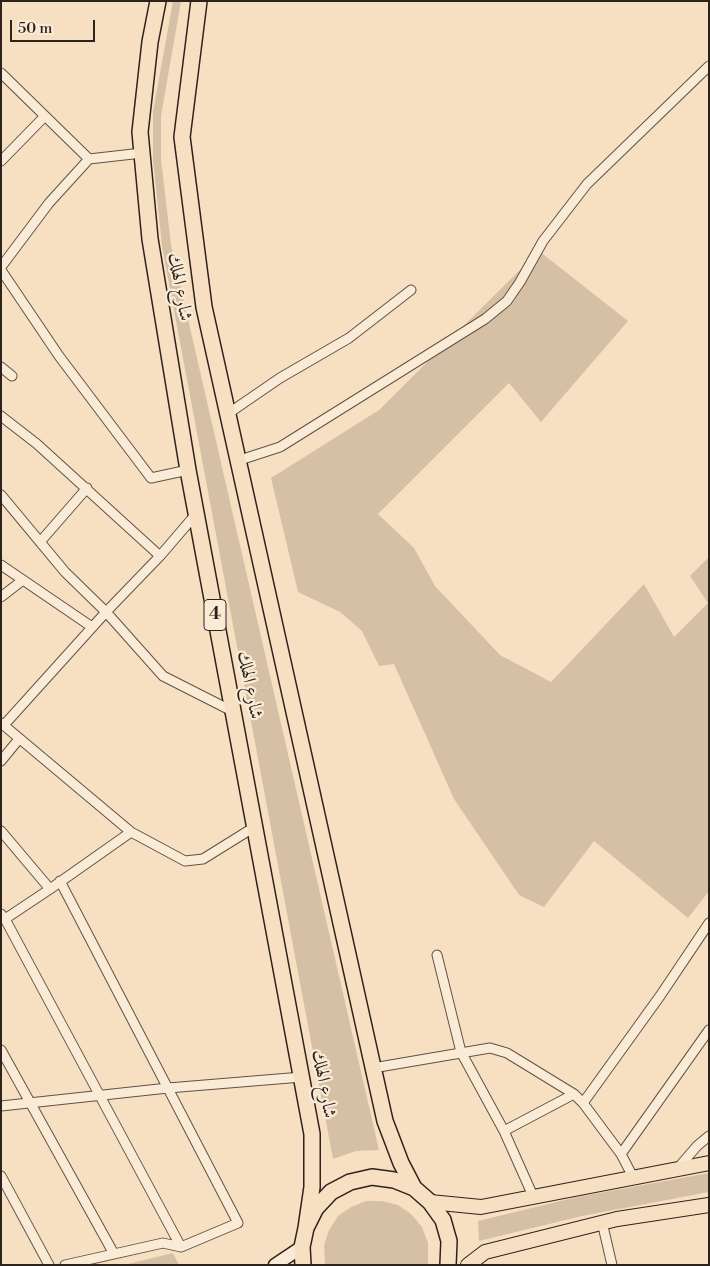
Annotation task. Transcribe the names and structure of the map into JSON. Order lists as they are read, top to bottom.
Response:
{
  "streets": {
    "highway": ["شارع الهلك", "4"]
  },
  "scale_bar": "50 m"
}
